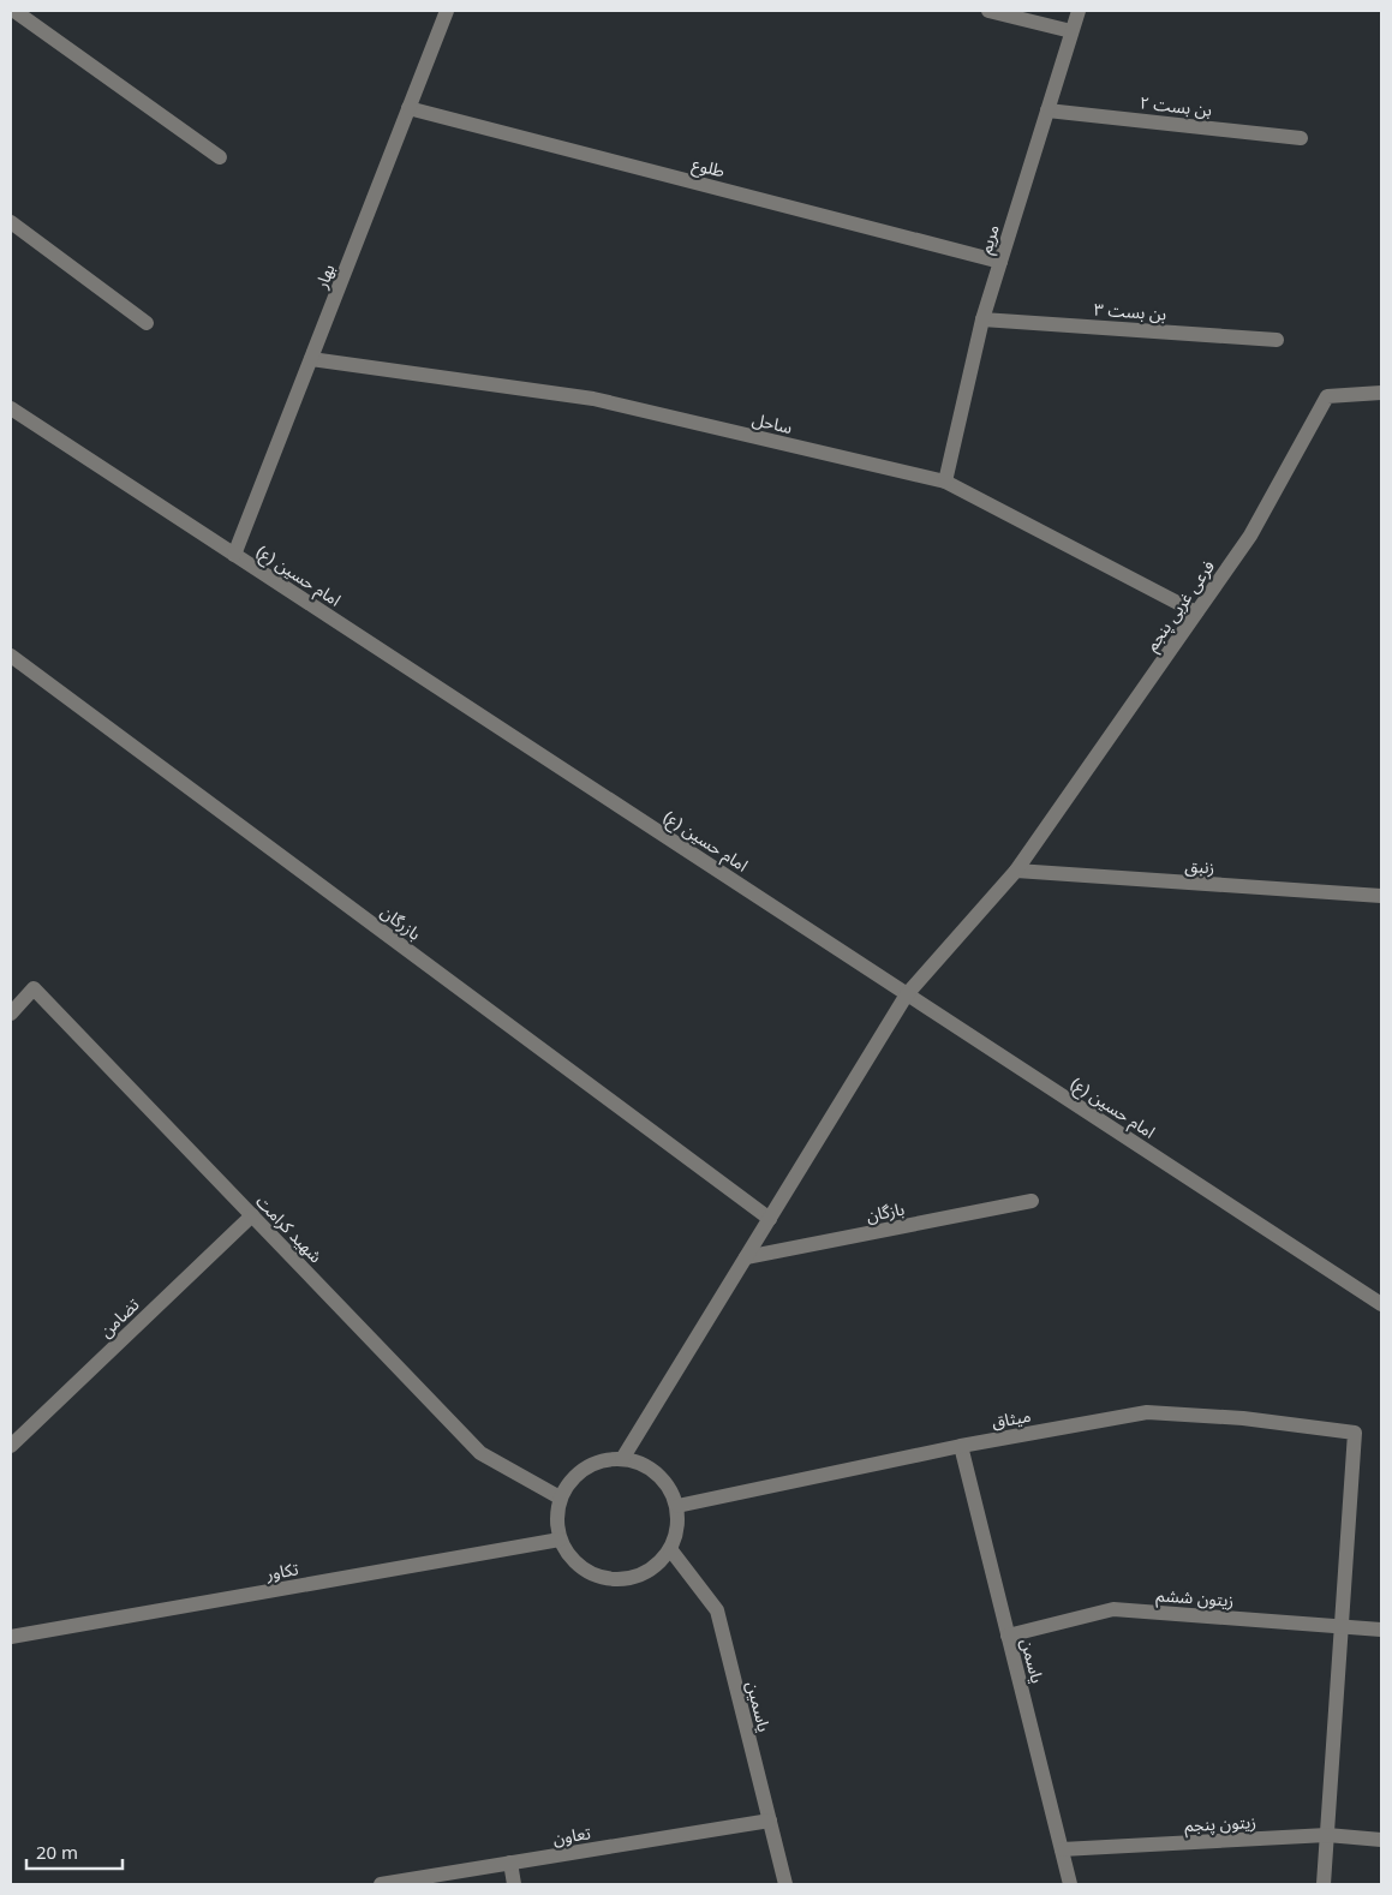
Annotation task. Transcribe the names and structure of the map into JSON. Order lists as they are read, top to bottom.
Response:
{
  "streets": {
    "street": [
      "بن بست ۲",
      "طلوع",
      "مریم",
      "بهار",
      "بن بست ۳",
      "ساحل",
      "امام حسین (ع)",
      "فرعی غربی پنجم",
      "زنبق",
      "بازرگان",
      "بازگان",
      "شهید کرامت",
      "تضامن",
      "میثاق",
      "تکاور",
      "زیتون ششم",
      "یاسمن",
      "یاسمین",
      "زیتون پنجم",
      "تعاون"
    ]
  },
  "crossings": [
    ["بن بست ۲", "مریم"],
    ["طلوع", "مریم"],
    ["طلوع", "بهار"],
    ["مریم", "بن بست ۳"],
    ["مریم", "ساحل"],
    ["بهار", "ساحل"],
    ["بهار", "امام حسین (ع)"],
    ["ساحل", "فرعی غربی پنجم"],
    ["امام حسین (ع)", "فرعی غربی پنجم"],
    ["فرعی غربی پنجم", "زنبق"],
    ["فرعی غربی پنجم", "بازرگان"],
    ["فرعی غربی پنجم", "بازگان"],
    ["فرعی غربی پنجم", "شهید کرامت"],
    ["فرعی غربی پنجم", "میثاق"],
    ["فرعی غربی پنجم", "تکاور"],
    ["فرعی غربی پنجم", "یاسمین"],
    ["شهید کرامت", "تضامن"],
    ["شهید کرامت", "میثاق"],
    ["شهید کرامت", "تکاور"],
    ["شهید کرامت", "یاسمین"],
    ["میثاق", "تکاور"],
    ["میثاق", "زیتون ششم"],
    ["میثاق", "یاسمن"],
    ["میثاق", "یاسمین"],
    ["تکاور", "یاسمین"],
    ["زیتون ششم", "یاسمن"],
    ["یاسمن", "زیتون پنجم"],
    ["یاسمین", "تعاون"]
  ],
  "scale_bar": "20 m"
}
